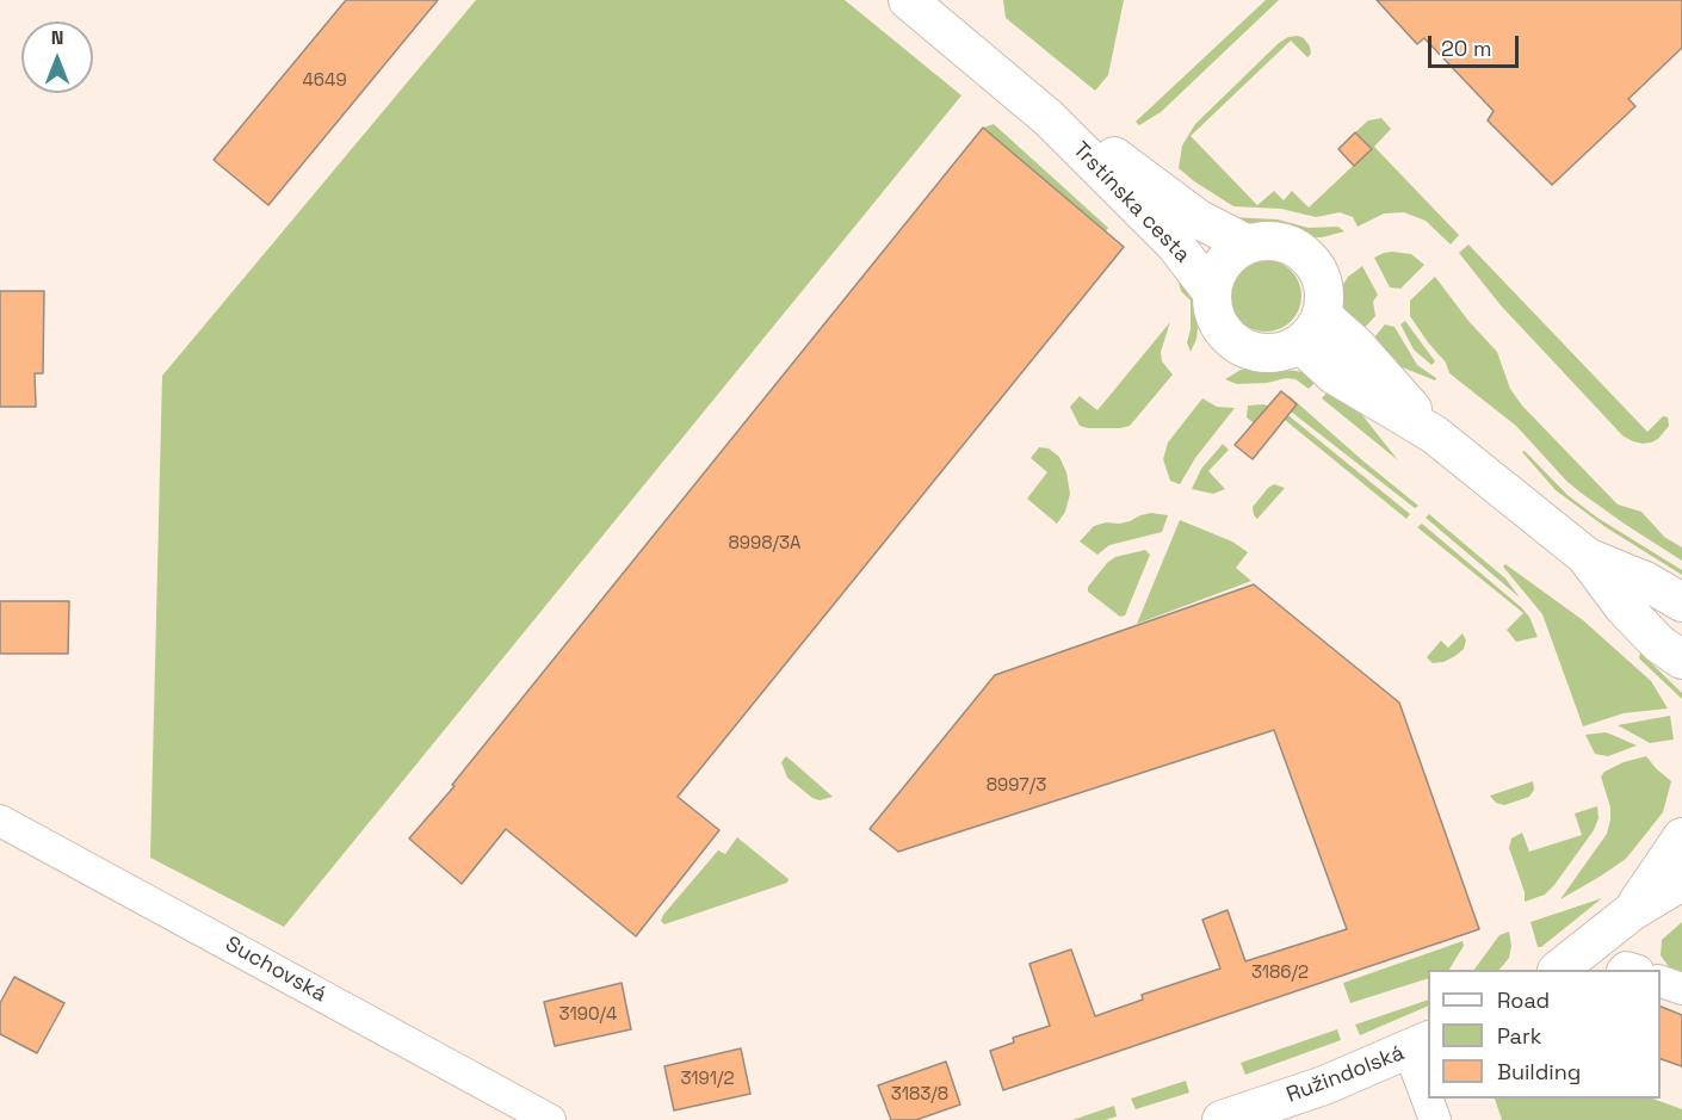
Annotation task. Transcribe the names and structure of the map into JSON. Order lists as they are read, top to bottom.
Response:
{
  "streets": {
    "main road": ["Trstínska cesta", "Ružindolská"],
    "street": ["Suchovská"]
  },
  "house_numbers": [
    "4649",
    "8998/3A",
    "8997/3",
    "3186/2",
    "3190/4",
    "3191/2",
    "3183/8"
  ],
  "legend": ["Road", "Park", "Building"],
  "scale_bar": "20 m",
  "north": "top"
}
